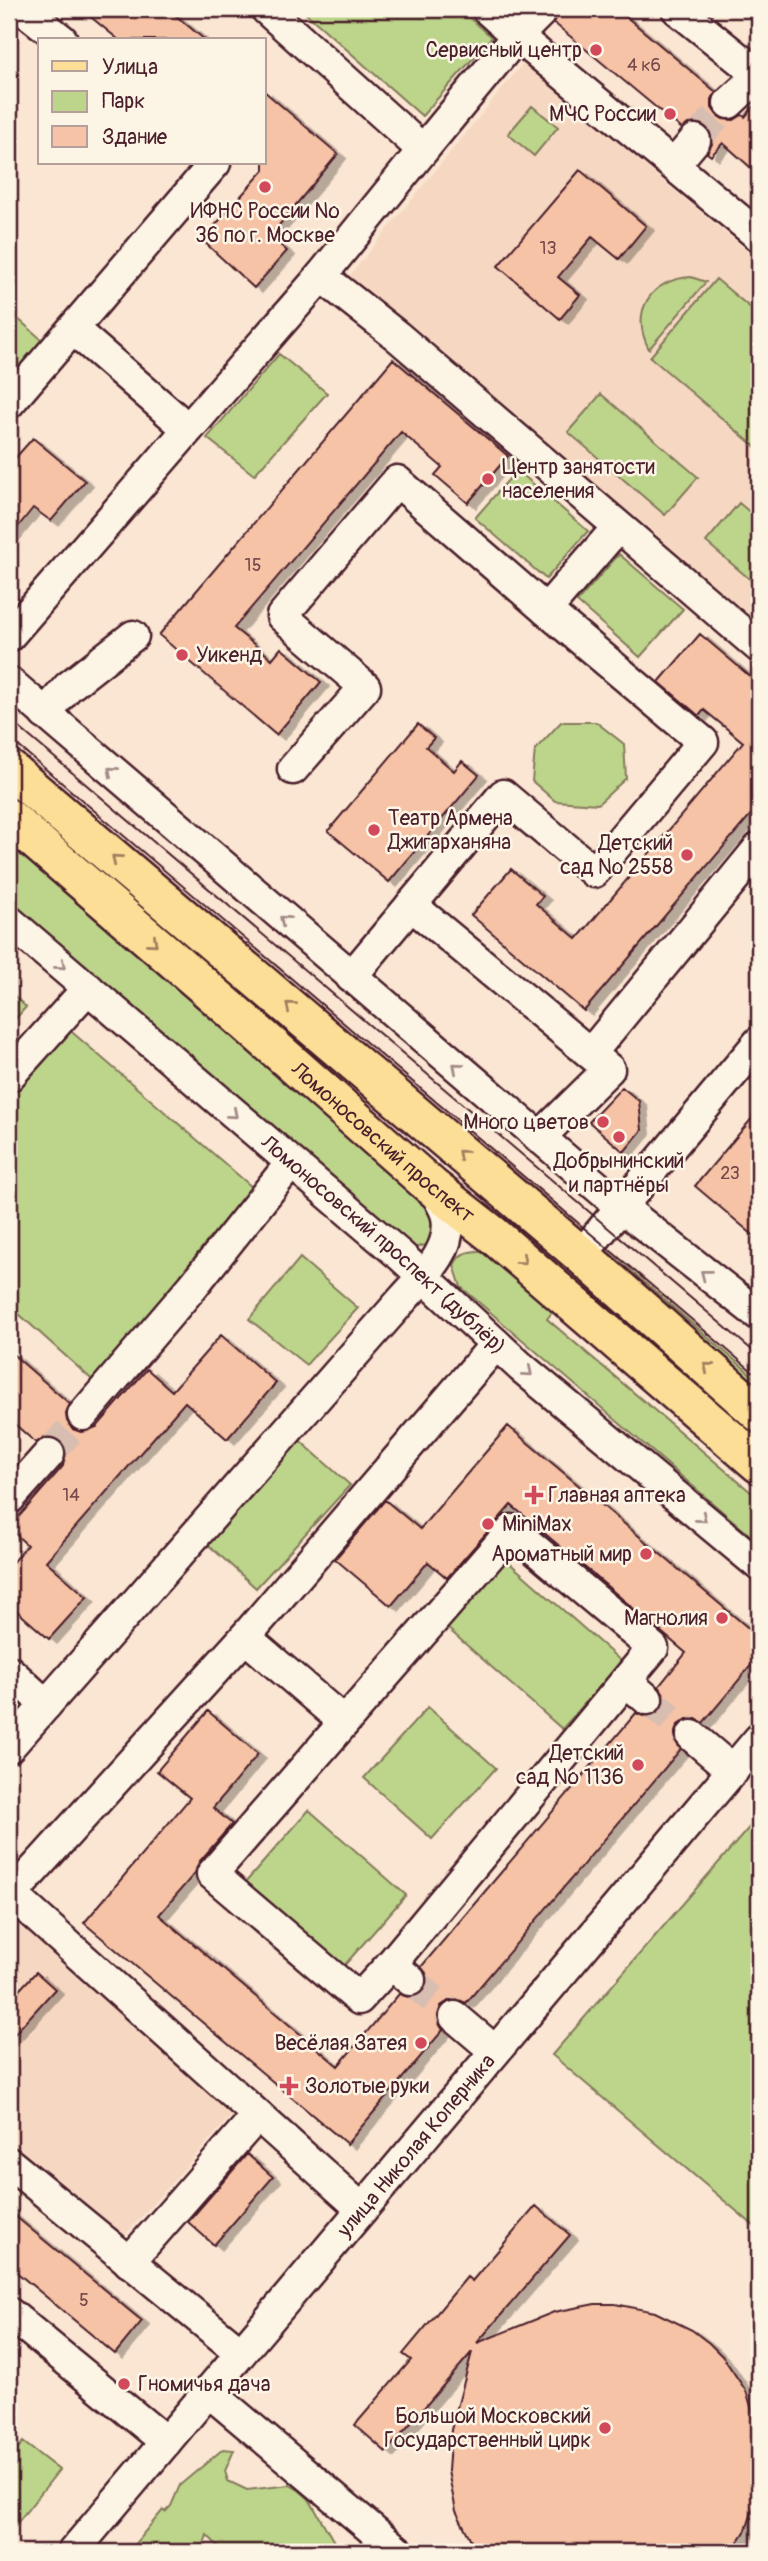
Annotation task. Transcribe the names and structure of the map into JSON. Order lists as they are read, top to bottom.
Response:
{
  "streets": {
    "main road": ["Ломоносовский проспект"],
    "street": ["Ломоносовский проспект (дублёр)", "улица Николая Коперника"]
  },
  "places": {
    "other": [
      "Сервисный центр",
      "МЧС России",
      "ИФНС России № 36 по г. Москве",
      "Центр занятости населения",
      "Уикенд",
      "Театр Армена Джигарханяна",
      "Детский сад № 2558",
      "Много цветов",
      "Добрынинский и партнёры",
      "MiniMax",
      "Ароматный мир",
      "Магнолия",
      "Детский сад № 1136",
      "Весёлая Затея",
      "Гномичья дача",
      "Большой Московский Государственный цирк"
    ],
    "health": ["Главная аптека", "Золотые руки"]
  },
  "house_numbers": [
    "4 к6",
    "13",
    "15",
    "23",
    "14",
    "5"
  ],
  "legend": ["Улица", "Парк", "Здание"]
}
